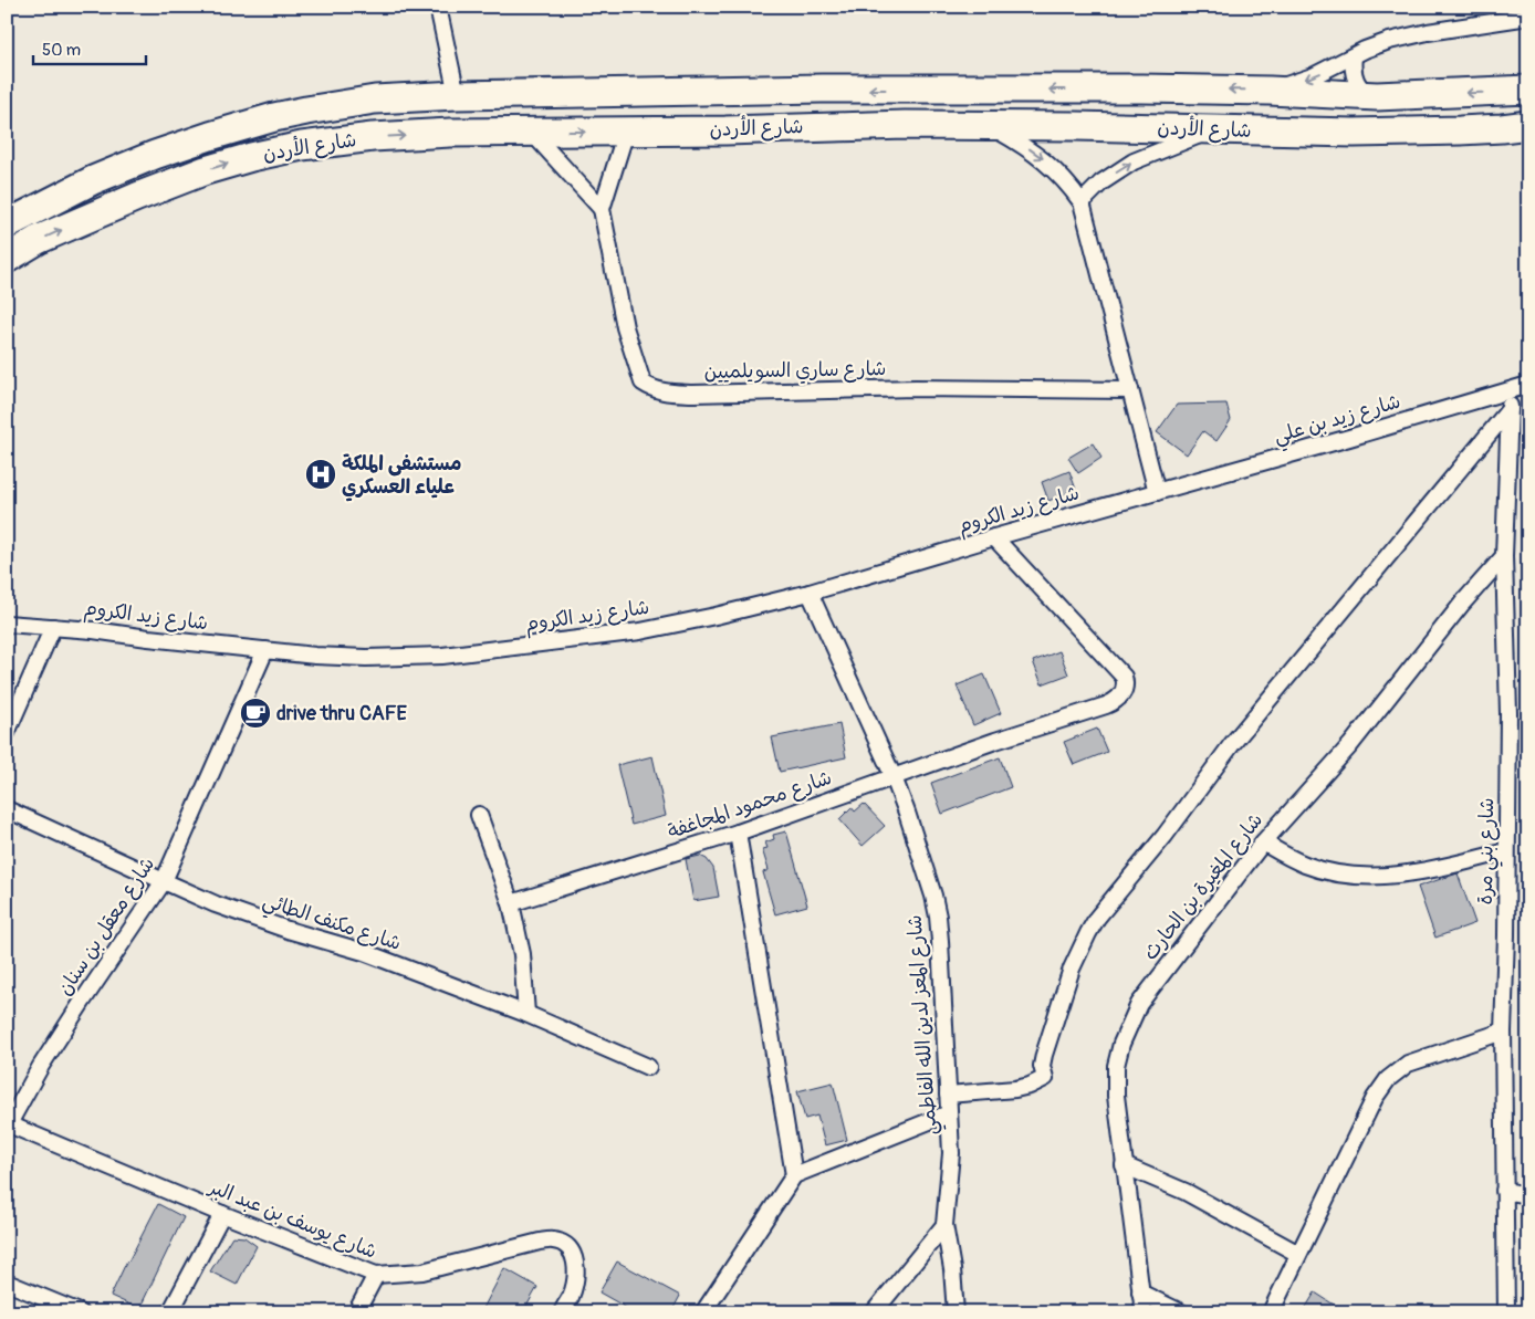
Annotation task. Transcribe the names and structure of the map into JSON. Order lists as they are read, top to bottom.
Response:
{
  "streets": {
    "highway": ["شارع الأردن"],
    "street": [
      "شارع ساري السويلميين",
      "شارع زيد بن علي",
      "شارع زيد الكروم",
      "شارع محمود المجاغفة",
      "شارع بني مرة",
      "شارع المغيرة بن الحارث",
      "شارع مكنف الطائي",
      "شارع معقل بن سنان",
      "شارع المعز لدين الله الفاطمي",
      "شارع يوسف بن عبد البر"
    ]
  },
  "crossings": [
    ["شارع الأردن", "شارع ساري السويلميين"],
    ["شارع زيد بن علي", "شارع زيد الكروم"],
    ["شارع زيد بن علي", "شارع بني مرة"],
    ["شارع زيد الكروم", "شارع محمود المجاغفة"],
    ["شارع زيد الكروم", "شارع معقل بن سنان"],
    ["شارع زيد الكروم", "شارع المعز لدين الله الفاطمي"],
    ["شارع محمود المجاغفة", "شارع المعز لدين الله الفاطمي"],
    ["شارع بني مرة", "شارع المغيرة بن الحارث"],
    ["شارع مكنف الطائي", "شارع معقل بن سنان"],
    ["شارع معقل بن سنان", "شارع يوسف بن عبد البر"]
  ],
  "places": {
    "hospital": ["مستشفى الملكة علياء العسكري"],
    "cafe": ["drive thru CAFE"]
  },
  "scale_bar": "50 m"
}
